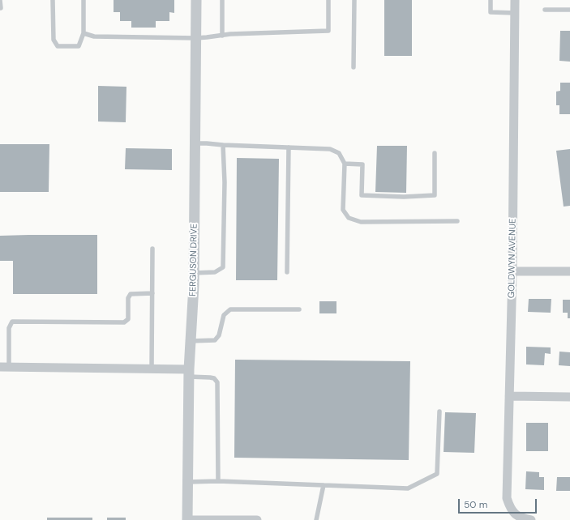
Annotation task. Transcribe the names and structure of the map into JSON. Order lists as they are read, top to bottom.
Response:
{
  "streets": {
    "street": ["GOLDWYN AVENUE", "FERGUSON DRIVE"]
  },
  "scale_bar": "50 m"
}
